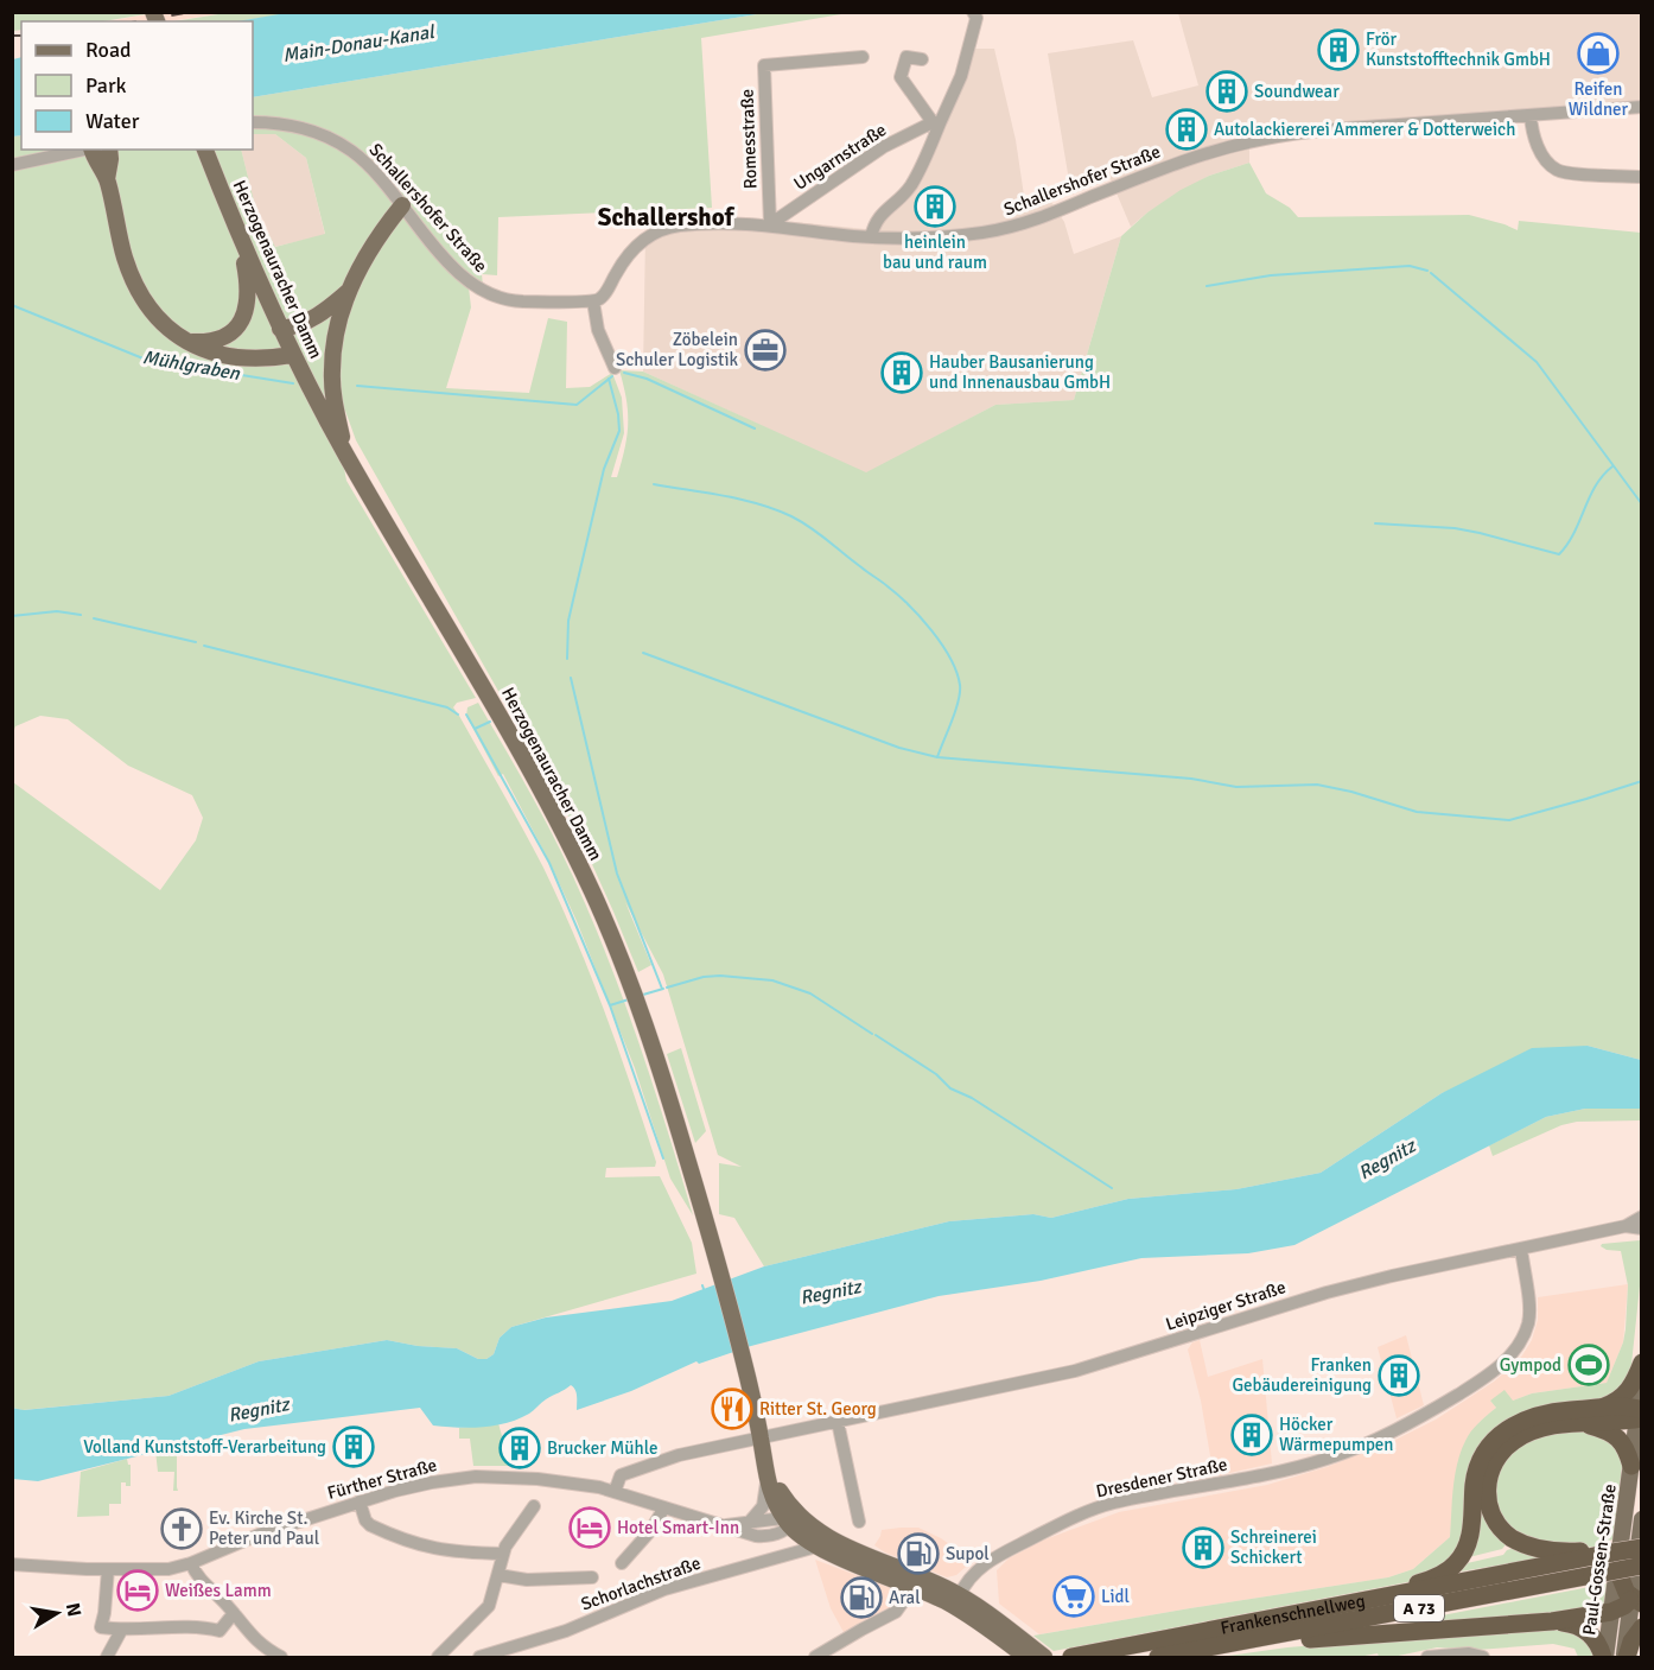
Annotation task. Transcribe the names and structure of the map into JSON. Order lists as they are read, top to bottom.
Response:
{
  "streets": {
    "highway": ["A 73", "Frankenschnellweg"],
    "main road": ["Herzogenauracher Damm", "Paul-Gossen-Straße"],
    "street": [
      "Romesstraße",
      "Ungarnstraße",
      "Schallershofer Straße",
      "Leipziger Straße",
      "Dresdener Straße",
      "Fürther Straße",
      "Schorlachstraße"
    ]
  },
  "crossings": [
    ["Romesstraße", "Ungarnstraße"],
    ["Romesstraße", "Schallershofer Straße"],
    ["Ungarnstraße", "Schallershofer Straße"],
    ["Herzogenauracher Damm", "Leipziger Straße"],
    ["Herzogenauracher Damm", "Fürther Straße"],
    ["Leipziger Straße", "Dresdener Straße"],
    ["Leipziger Straße", "Fürther Straße"]
  ],
  "districts": ["Schallershof"],
  "water": ["Main-Donau-Kanal", "Mühlgraben", "Regnitz"],
  "places": {
    "building": [
      "Frör Kunststofftechnik GmbH",
      "Soundwear",
      "Autolackiererei Ammerer & Dotterweich",
      "heinlein bau und raum",
      "Hauber Bausanierung und Innenausbau GmbH",
      "Franken Gebäudereinigung",
      "Höcker Wärmepumpen",
      "Volland Kunststoff-Verarbeitung",
      "Brucker Mühle",
      "Schreinerei Schickert"
    ],
    "shop": ["Reifen Wildner"],
    "office": ["Zöbelein Schuler Logistik"],
    "sports": ["Gympod"],
    "restaurant": ["Ritter St. Georg"],
    "hotel": ["Hotel Smart-Inn", "Weißes Lamm"],
    "church": ["Ev. Kirche St. Peter und Paul"],
    "fuel station": ["Supol", "Aral"],
    "supermarket": ["Lidl"]
  },
  "legend": ["Road", "Park", "Water"],
  "north": "right"
}
